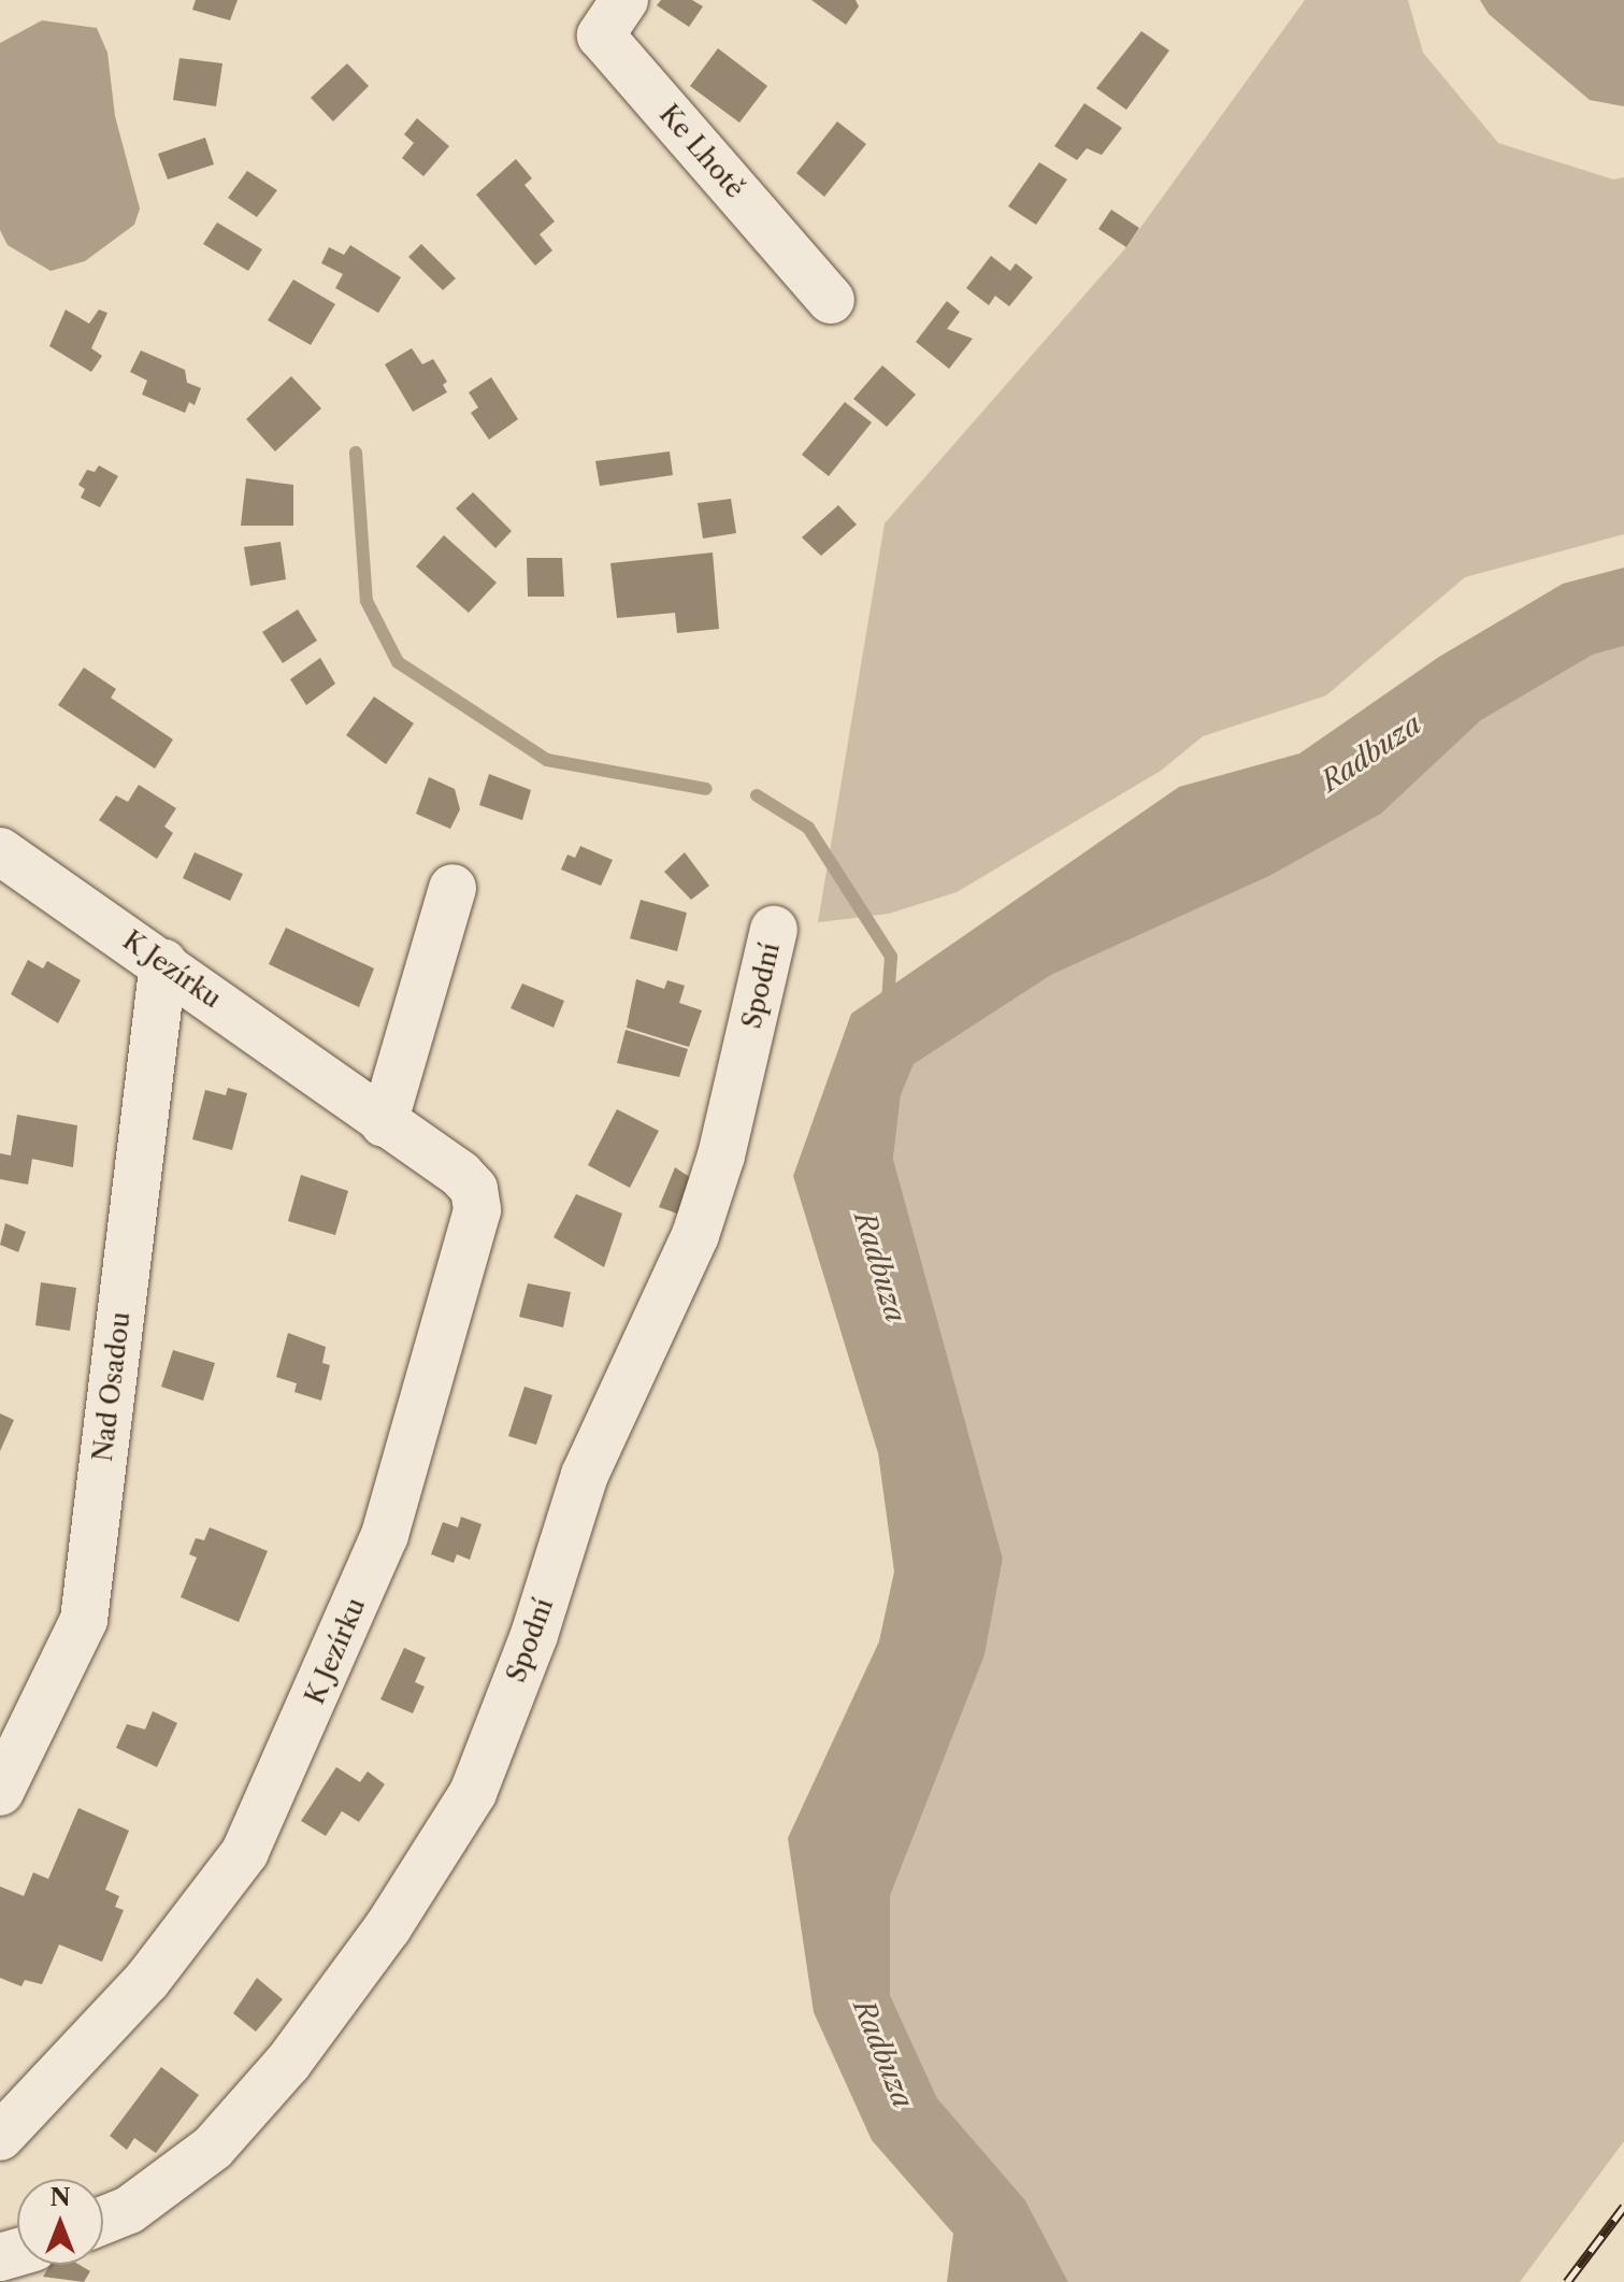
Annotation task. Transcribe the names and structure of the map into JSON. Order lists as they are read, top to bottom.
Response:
{
  "streets": {
    "street": [
      "Ke Lhotě",
      "K Jezírku",
      "Spodní",
      "Nad Osadou"
    ]
  },
  "crossings": [
    ["K Jezírku", "Nad Osadou"]
  ],
  "water": ["Radbuza"],
  "north": "top"
}
